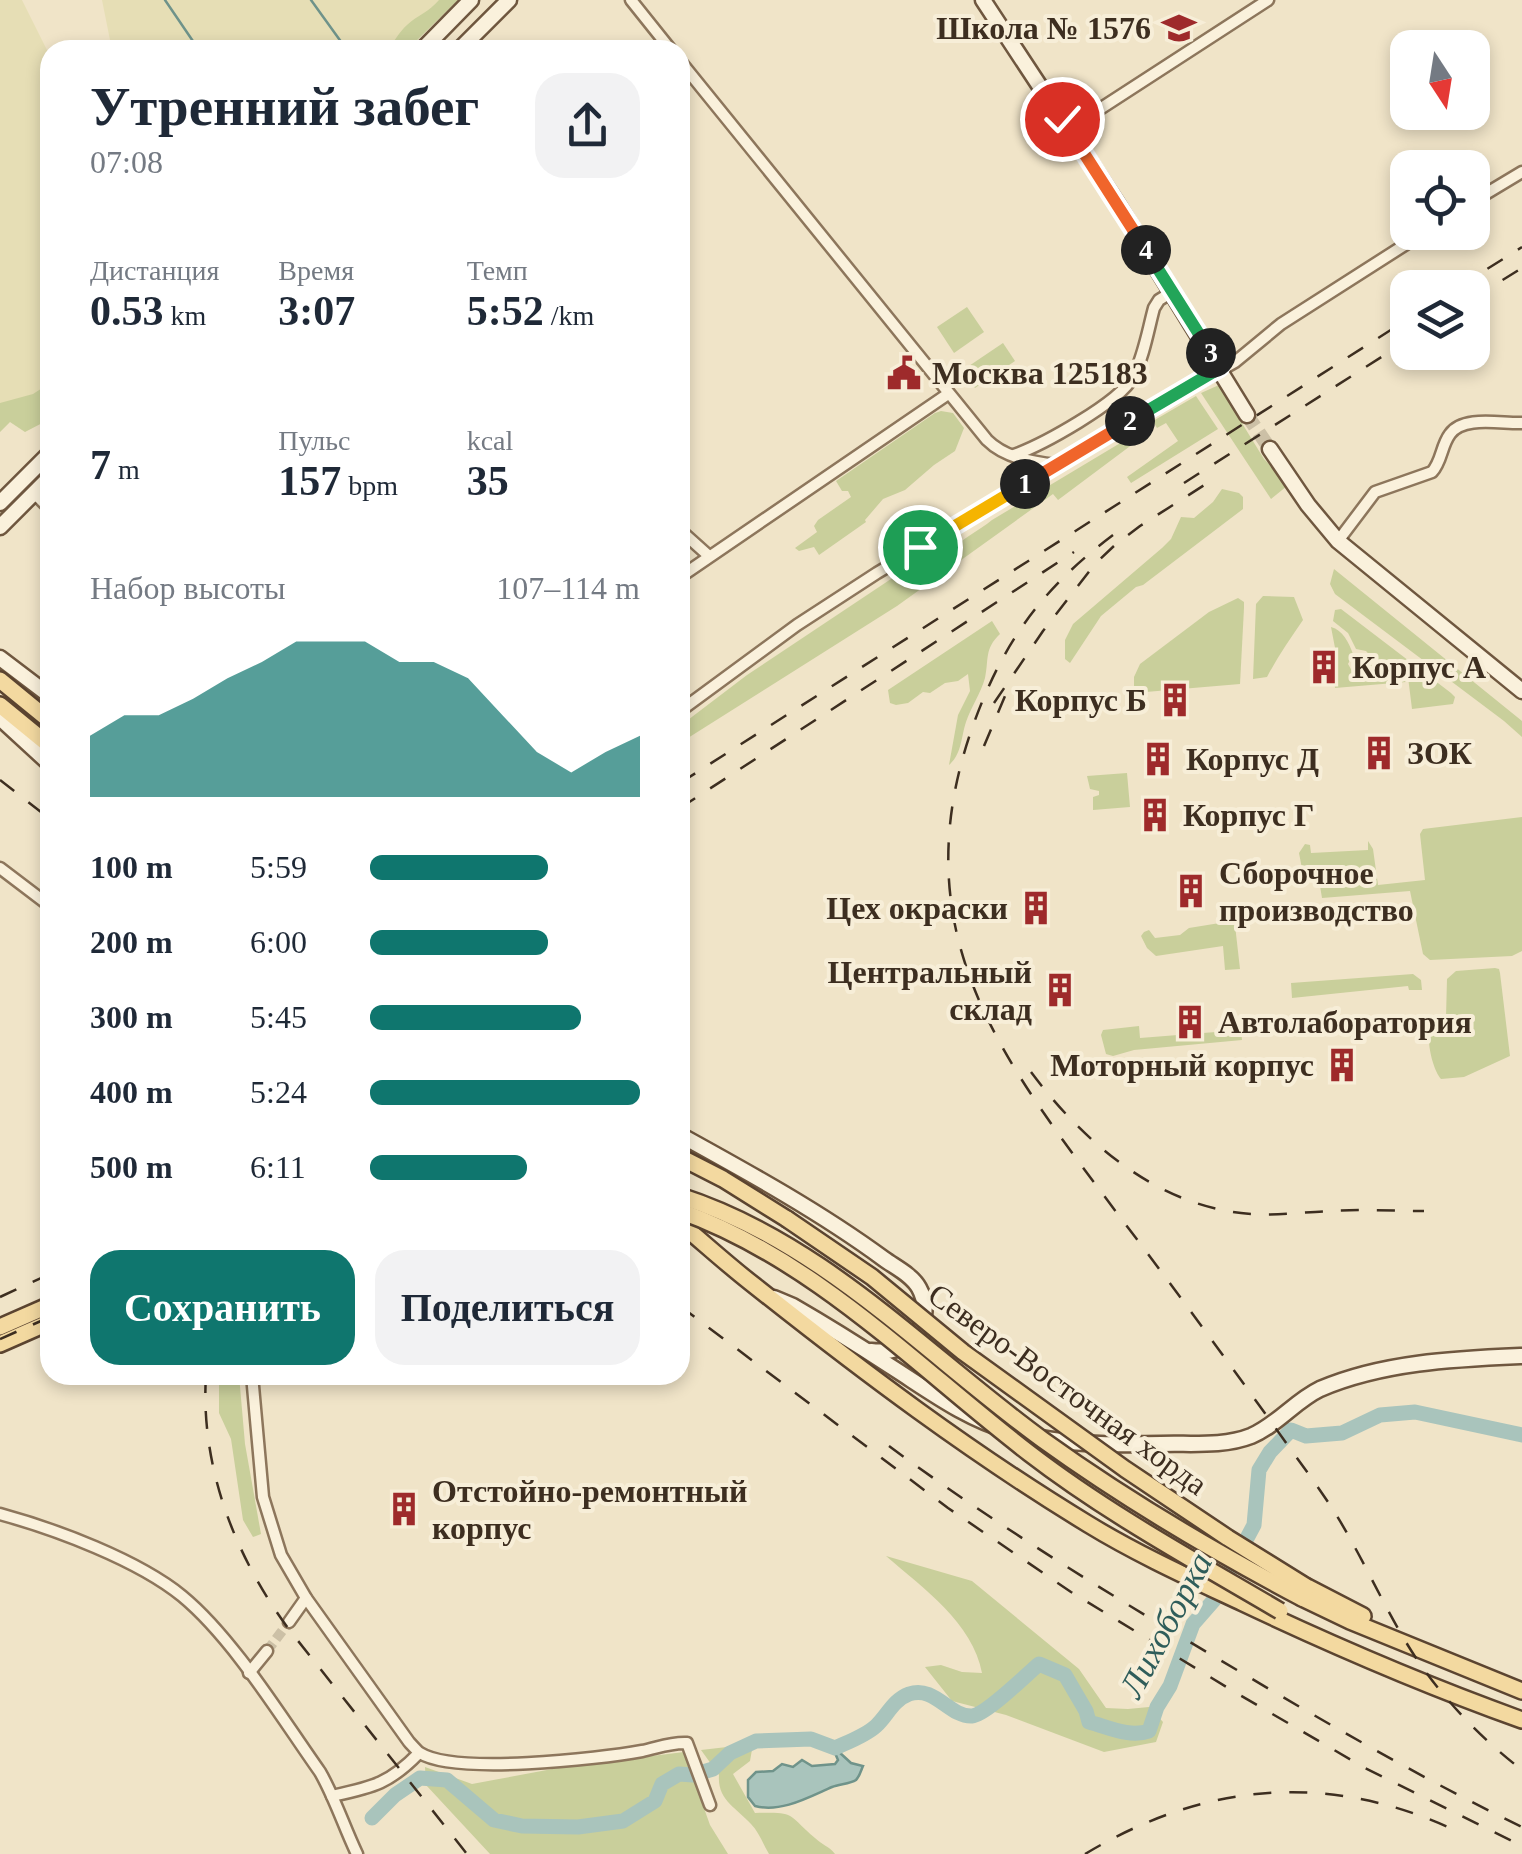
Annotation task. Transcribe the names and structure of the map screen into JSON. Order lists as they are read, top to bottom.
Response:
{
  "streets": {
    "main road": ["Северо-Восточная хорда"]
  },
  "water": ["Лихоборка"],
  "places": {
    "school or university": ["Школа № 1576"],
    "public building": ["Москва 125183"],
    "building": [
      "Корпус А",
      "Корпус Б",
      "ЗОК",
      "Корпус Д",
      "Корпус Г",
      "Сборочное производство",
      "Цех окраски",
      "Центральный склад",
      "Автолаборатория",
      "Моторный корпус",
      "Отстойно-ремонтный корпус"
    ]
  },
  "north": "bottom",
  "page": {
    "heading": ["Утренний забег", "07:08"],
    "stats": [
      ["Дистанция", "0.53 km"],
      ["Время", "3:07"],
      ["Темп", "5:52 /km"],
      ["7 m"],
      ["Пульс", "157 bpm"],
      ["kcal", "35"]
    ],
    "pins": [
      "4",
      "3",
      "2",
      "1"
    ],
    "chart": ["Набор высоты", "107–114 m"],
    "list": [
      {
        "name": "100 m",
        "note": "5:59"
      },
      {
        "name": "200 m",
        "note": "6:00"
      },
      {
        "name": "300 m",
        "note": "5:45"
      },
      {
        "name": "400 m",
        "note": "5:24"
      },
      {
        "name": "500 m",
        "note": "6:11"
      }
    ],
    "buttons": ["Сохранить", "Поделиться"]
  }
}
